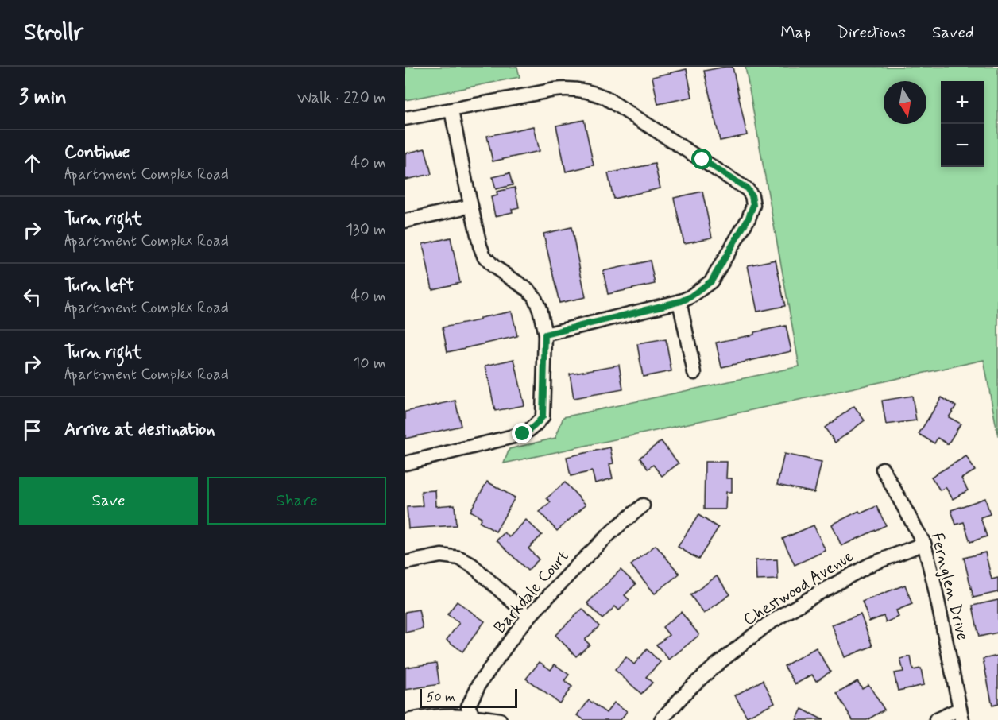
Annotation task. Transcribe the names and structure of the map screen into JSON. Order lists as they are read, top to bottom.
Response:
{
  "streets": {
    "street": ["Fernglen Drive", "Chestwood Avenue", "Barkdale Court"]
  },
  "crossings": [
    ["Fernglen Drive", "Chestwood Avenue"]
  ],
  "scale_bar": "50 m",
  "north": "bottom",
  "page": {
    "header": "Strollr",
    "nav": ["Map", "Directions", "Saved"],
    "heading": ["3 min", "Walk · 220 m"],
    "map_buttons": ["+", "−"],
    "list": [
      ["Continue", "Apartment Complex Road", "40 m"],
      ["Turn right", "Apartment Complex Road", "130 m"],
      ["Turn left", "Apartment Complex Road", "40 m"],
      ["Turn right", "Apartment Complex Road", "10 m"],
      "Arrive at destination"
    ],
    "buttons": ["Save", "Share"],
    "scale": "50 m"
  }
}
